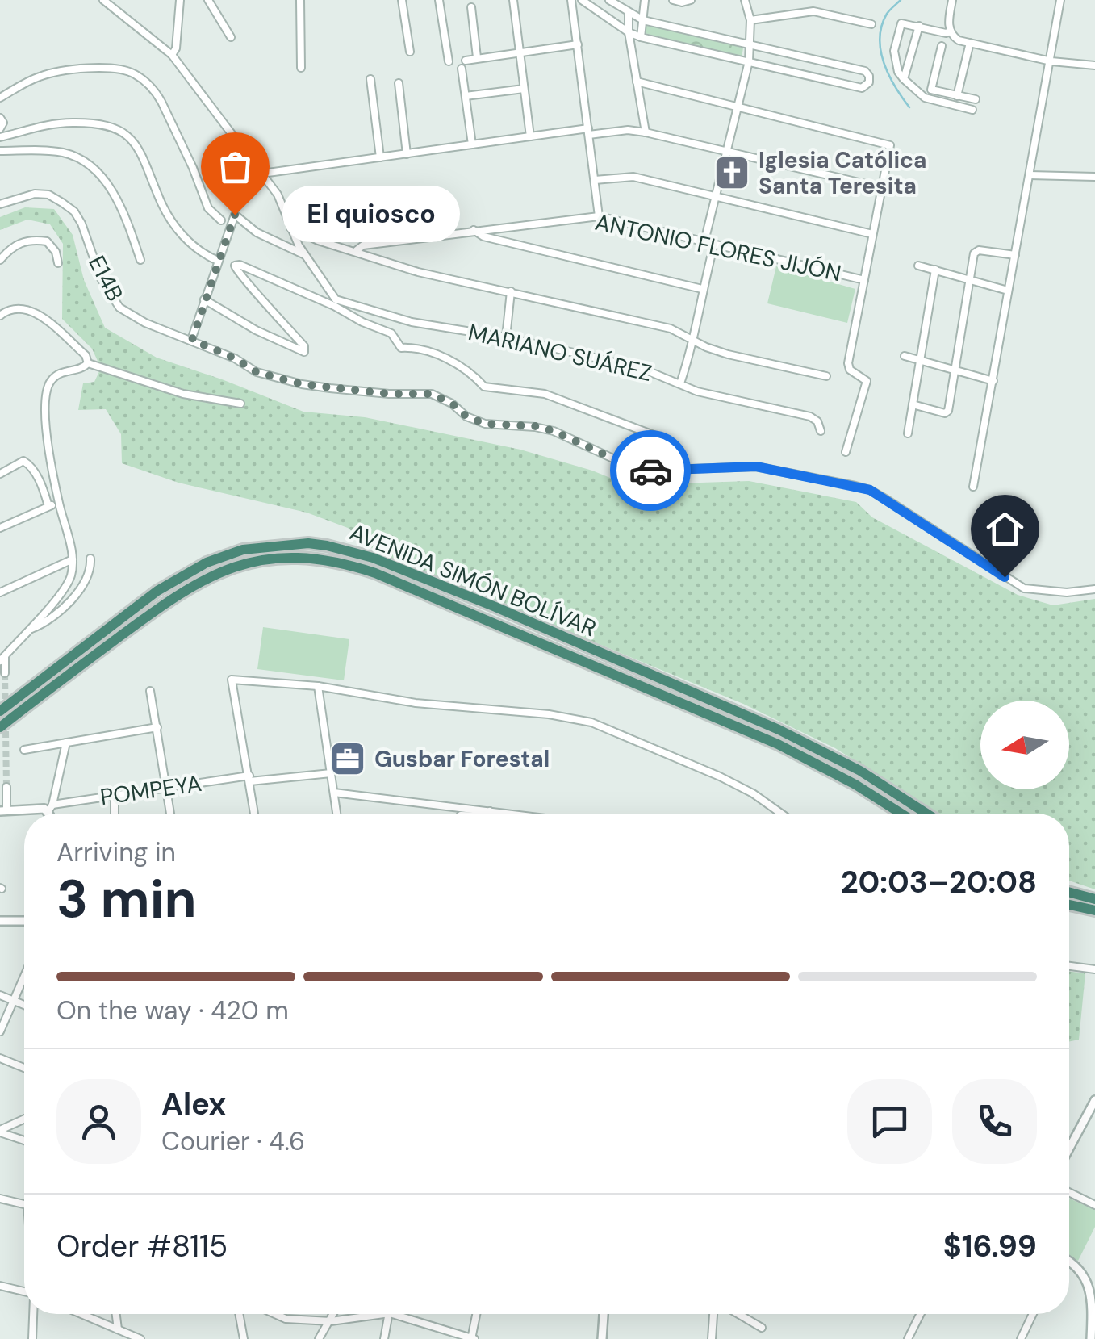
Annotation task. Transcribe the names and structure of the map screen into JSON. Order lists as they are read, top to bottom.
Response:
{
  "streets": {
    "highway": ["AVENIDA SIMÓN BOLÍVAR"],
    "street": [
      "ANTONIO FLORES JIJÓN",
      "E14B",
      "MARIANO SUÁREZ",
      "POMPEYA"
    ]
  },
  "places": {
    "church": ["Iglesia Católica Santa Teresita"],
    "other": ["El quiosco"],
    "office": ["Gusbar Forestal"]
  },
  "north": "left",
  "page": {
    "bubble": "El quiosco",
    "heading": ["3 min", "Arriving in", "20:03–20:08"],
    "panel": [
      "Alex",
      "Courier · 4.6",
      "Order #8115",
      "$16.99"
    ],
    "bar": "On the way · 420 m"
  }
}
